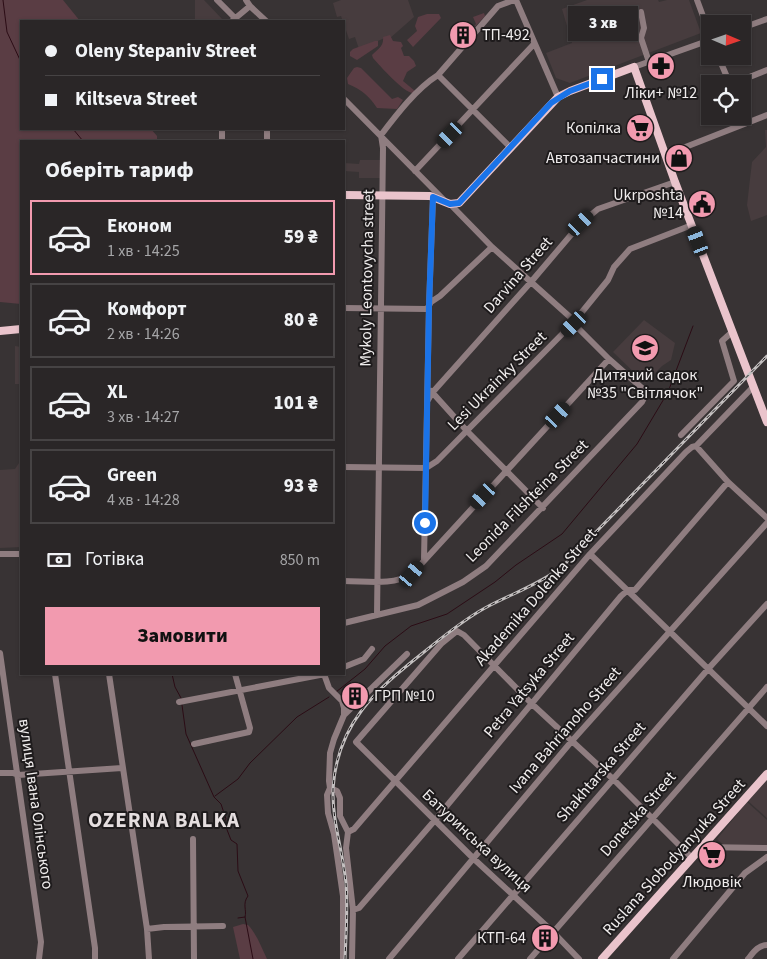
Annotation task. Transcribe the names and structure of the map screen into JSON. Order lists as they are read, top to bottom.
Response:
{
  "streets": {
    "main road": ["Ruslana Slobodyanyuka Street"],
    "street": [
      "Darvina Street",
      "Mykoly Leontovycha street",
      "Lesi Ukrainky Street",
      "Leonida Filshteina Street",
      "Akademika Dolenka Street",
      "Petra Yatsyka Street",
      "Ivana Bahrianoho Street",
      "Shakhtarska Street",
      "вулиця Івана Олінського",
      "Donetska Street",
      "Батуринська вулиця"
    ]
  },
  "crossings": [
    ["Mykoly Leontovycha street", "Leonida Filshteina Street"],
    ["Akademika Dolenka Street", "Батуринська вулиця"],
    ["Petra Yatsyka Street", "Батуринська вулиця"],
    ["Ivana Bahrianoho Street", "Батуринська вулиця"],
    ["Shakhtarska Street", "Батуринська вулиця"],
    ["Donetska Street", "Батуринська вулиця"]
  ],
  "districts": ["OZERNA BALKA"],
  "places": {
    "building": ["ТП-492", "ГРП №10", "КТП-64"],
    "pharmacy": ["Ліки+ №12"],
    "supermarket": ["Копілка", "Людовік"],
    "shop": ["Автозапчастини"],
    "public building": ["Ukrposhta №14"],
    "school or university": ["Дитячий садок №35 \"Світлячок\""]
  },
  "north": "right",
  "page": {
    "bubble": "3 хв",
    "banner": ["Oleny Stepaniv Street", "Kiltseva Street"],
    "heading": "Оберіть тариф",
    "list": [
      {
        "name": "Економ",
        "note": "1 хв · 14:25",
        "value": "59 ₴"
      },
      {
        "name": "Комфорт",
        "note": "2 хв · 14:26",
        "value": "80 ₴"
      },
      {
        "name": "XL",
        "note": "3 хв · 14:27",
        "value": "101 ₴"
      },
      {
        "name": "Green",
        "note": "4 хв · 14:28",
        "value": "93 ₴"
      }
    ],
    "pay": ["Готівка", "850 m"],
    "buttons": "Замовити"
  }
}
